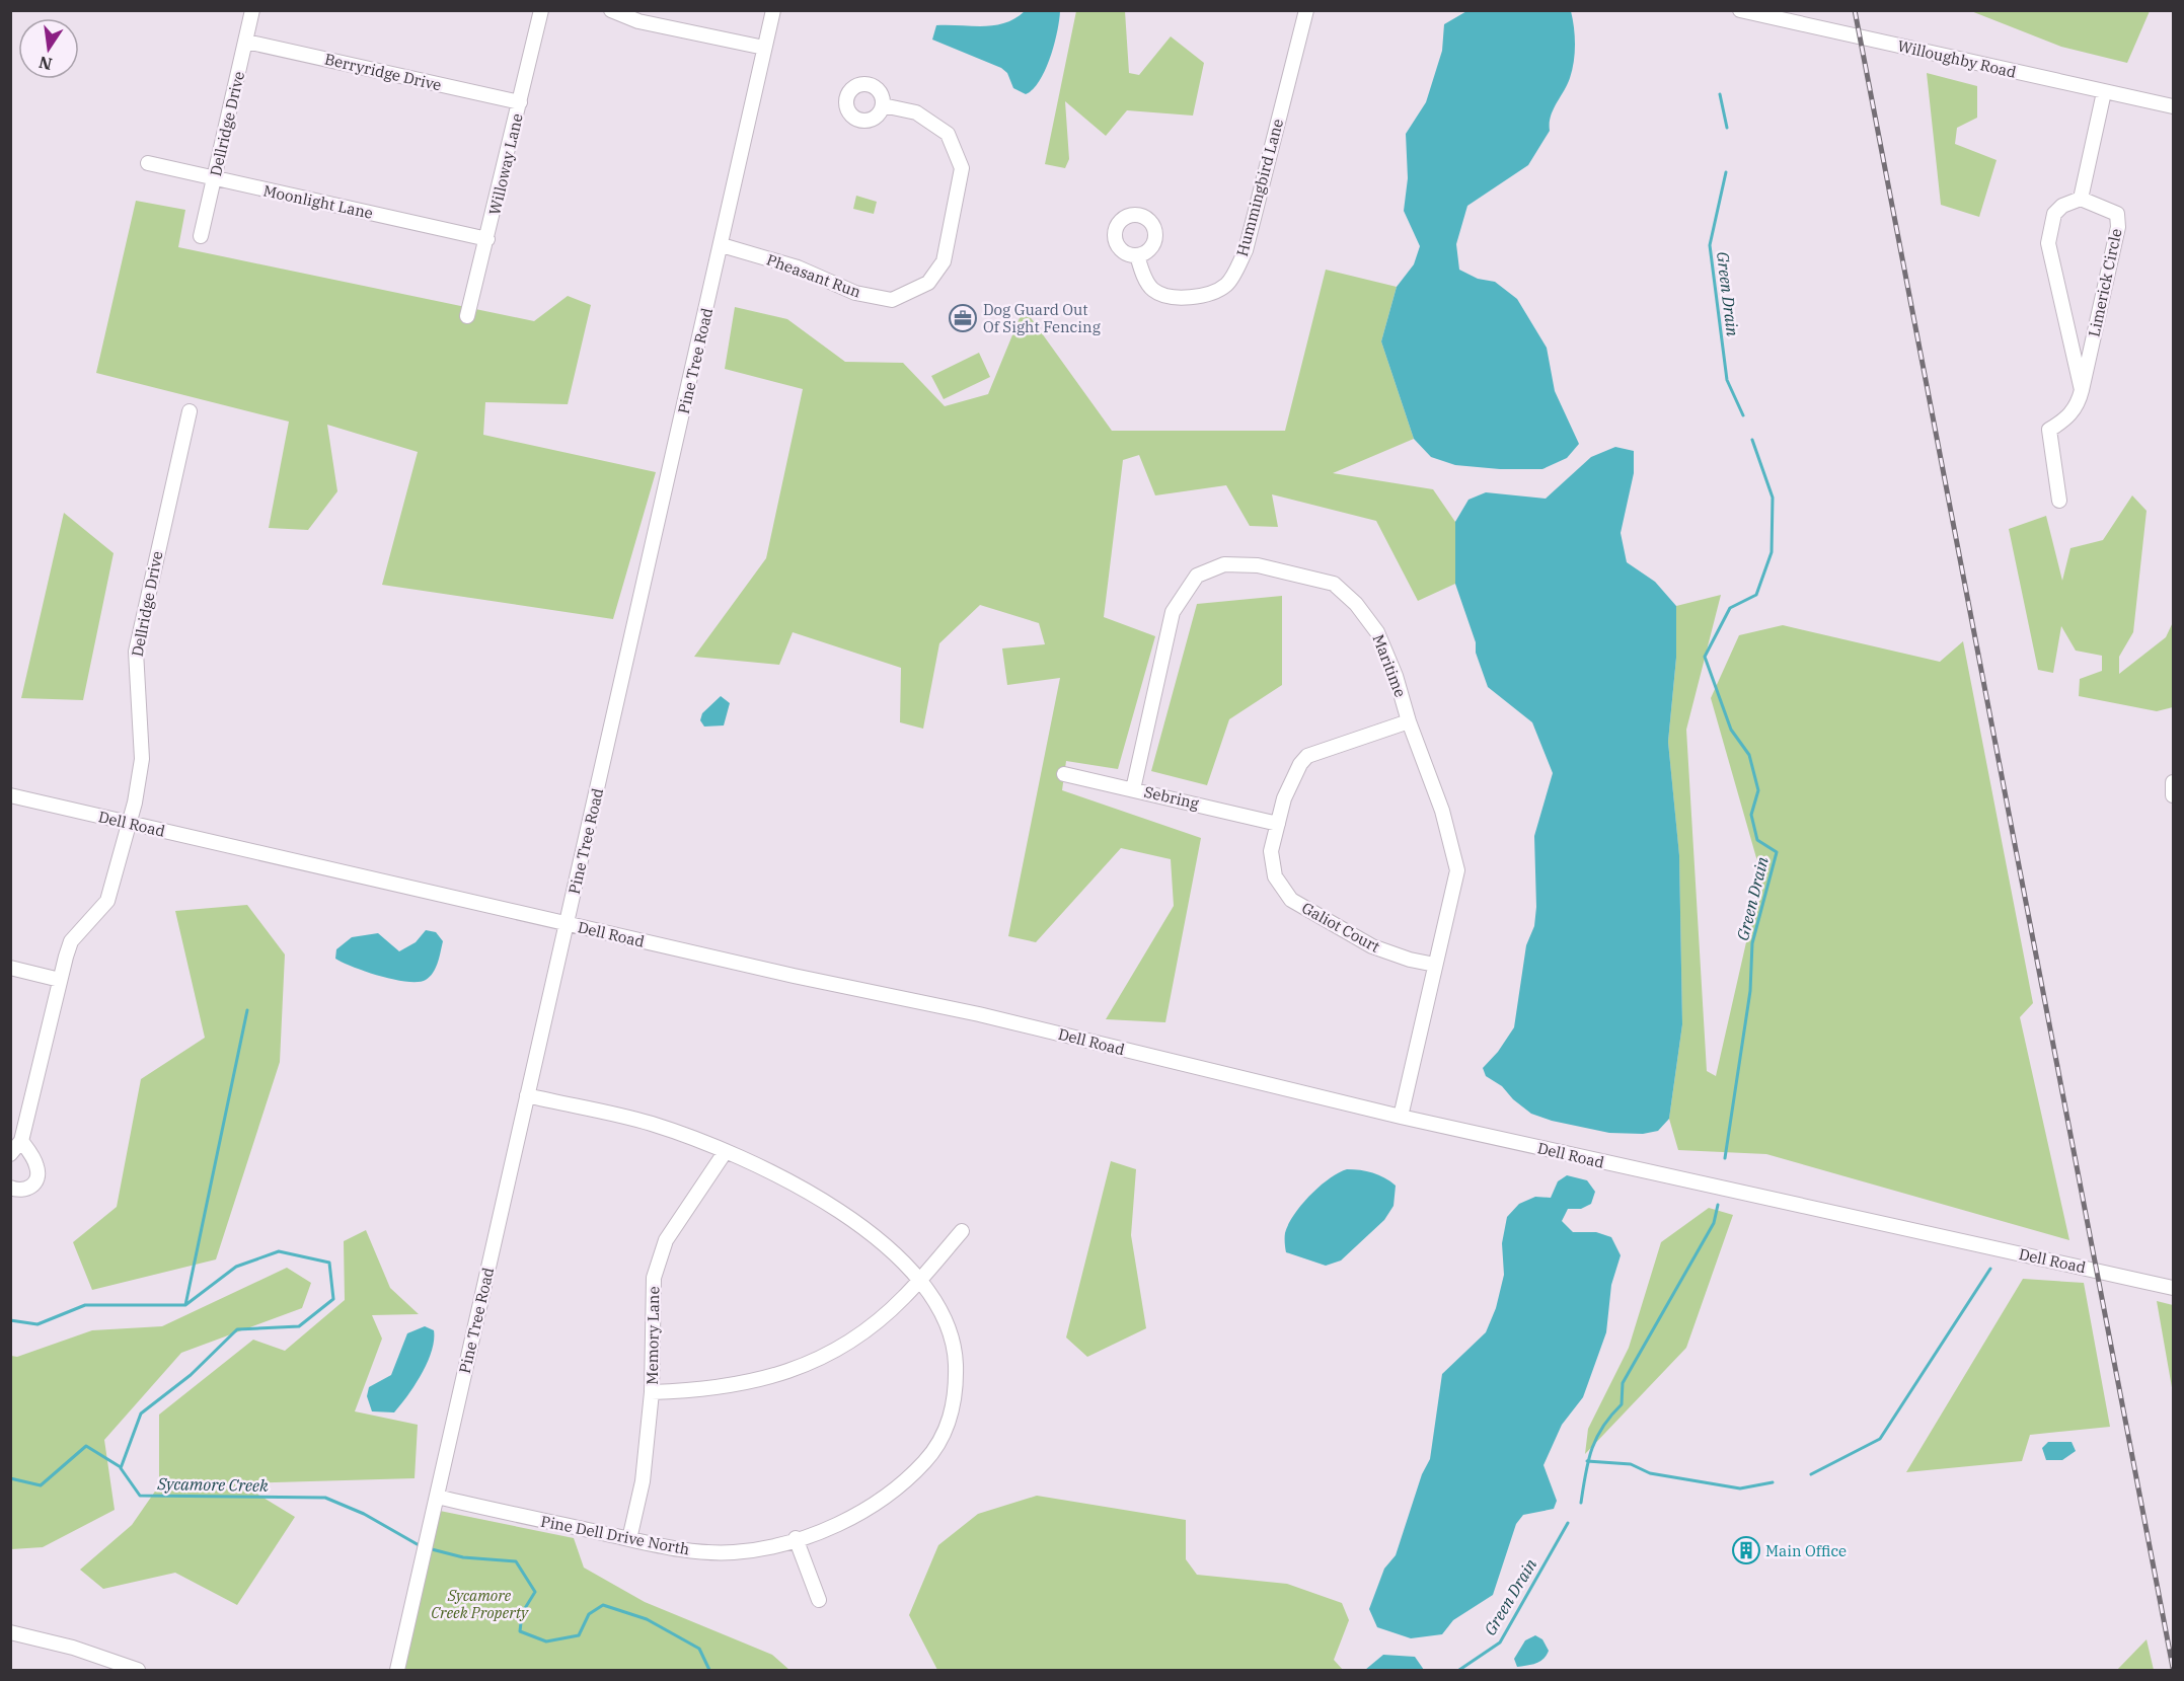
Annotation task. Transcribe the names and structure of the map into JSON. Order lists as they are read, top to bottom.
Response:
{
  "streets": {
    "street": [
      "Willoughby Road",
      "Berryridge Drive",
      "Dellridge Drive",
      "Willoway Lane",
      "Hummingbird Lane",
      "Moonlight Lane",
      "Pheasant Run",
      "Limerick Circle",
      "Pine Tree Road",
      "Maritime",
      "Sebring",
      "Dell Road",
      "Galiot Court",
      "Memory Lane",
      "Pine Dell Drive North"
    ]
  },
  "crossings": [
    ["Berryridge Drive", "Dellridge Drive"],
    ["Berryridge Drive", "Willoway Lane"],
    ["Dellridge Drive", "Moonlight Lane"],
    ["Dellridge Drive", "Dell Road"],
    ["Willoway Lane", "Moonlight Lane"],
    ["Pheasant Run", "Pine Tree Road"],
    ["Pine Tree Road", "Dell Road"],
    ["Pine Tree Road", "Pine Dell Drive North"],
    ["Maritime", "Sebring"],
    ["Maritime", "Dell Road"],
    ["Maritime", "Galiot Court"],
    ["Sebring", "Galiot Court"],
    ["Memory Lane", "Pine Dell Drive North"]
  ],
  "water": ["Green Drain", "Sycamore Creek"],
  "parks": ["Sycamore Creek Property"],
  "places": {
    "office": ["Dog Guard Out Of Sight Fencing"],
    "building": ["Main Office"]
  },
  "north": "bottom"
}
